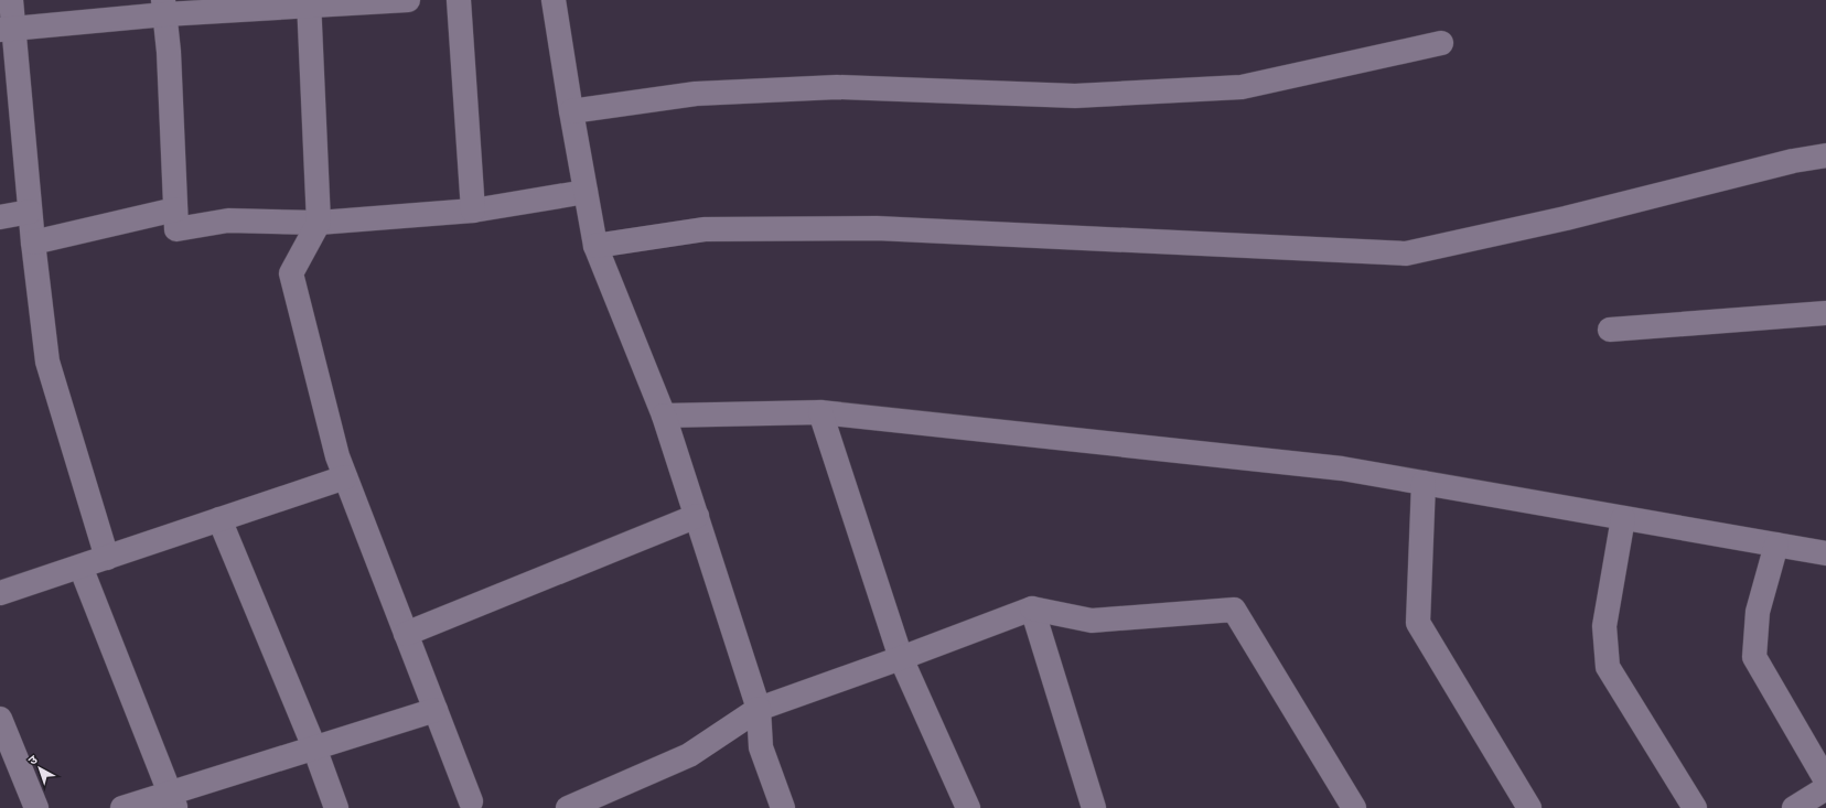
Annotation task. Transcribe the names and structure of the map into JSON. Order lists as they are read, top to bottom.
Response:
{
  "north": "top left"
}
